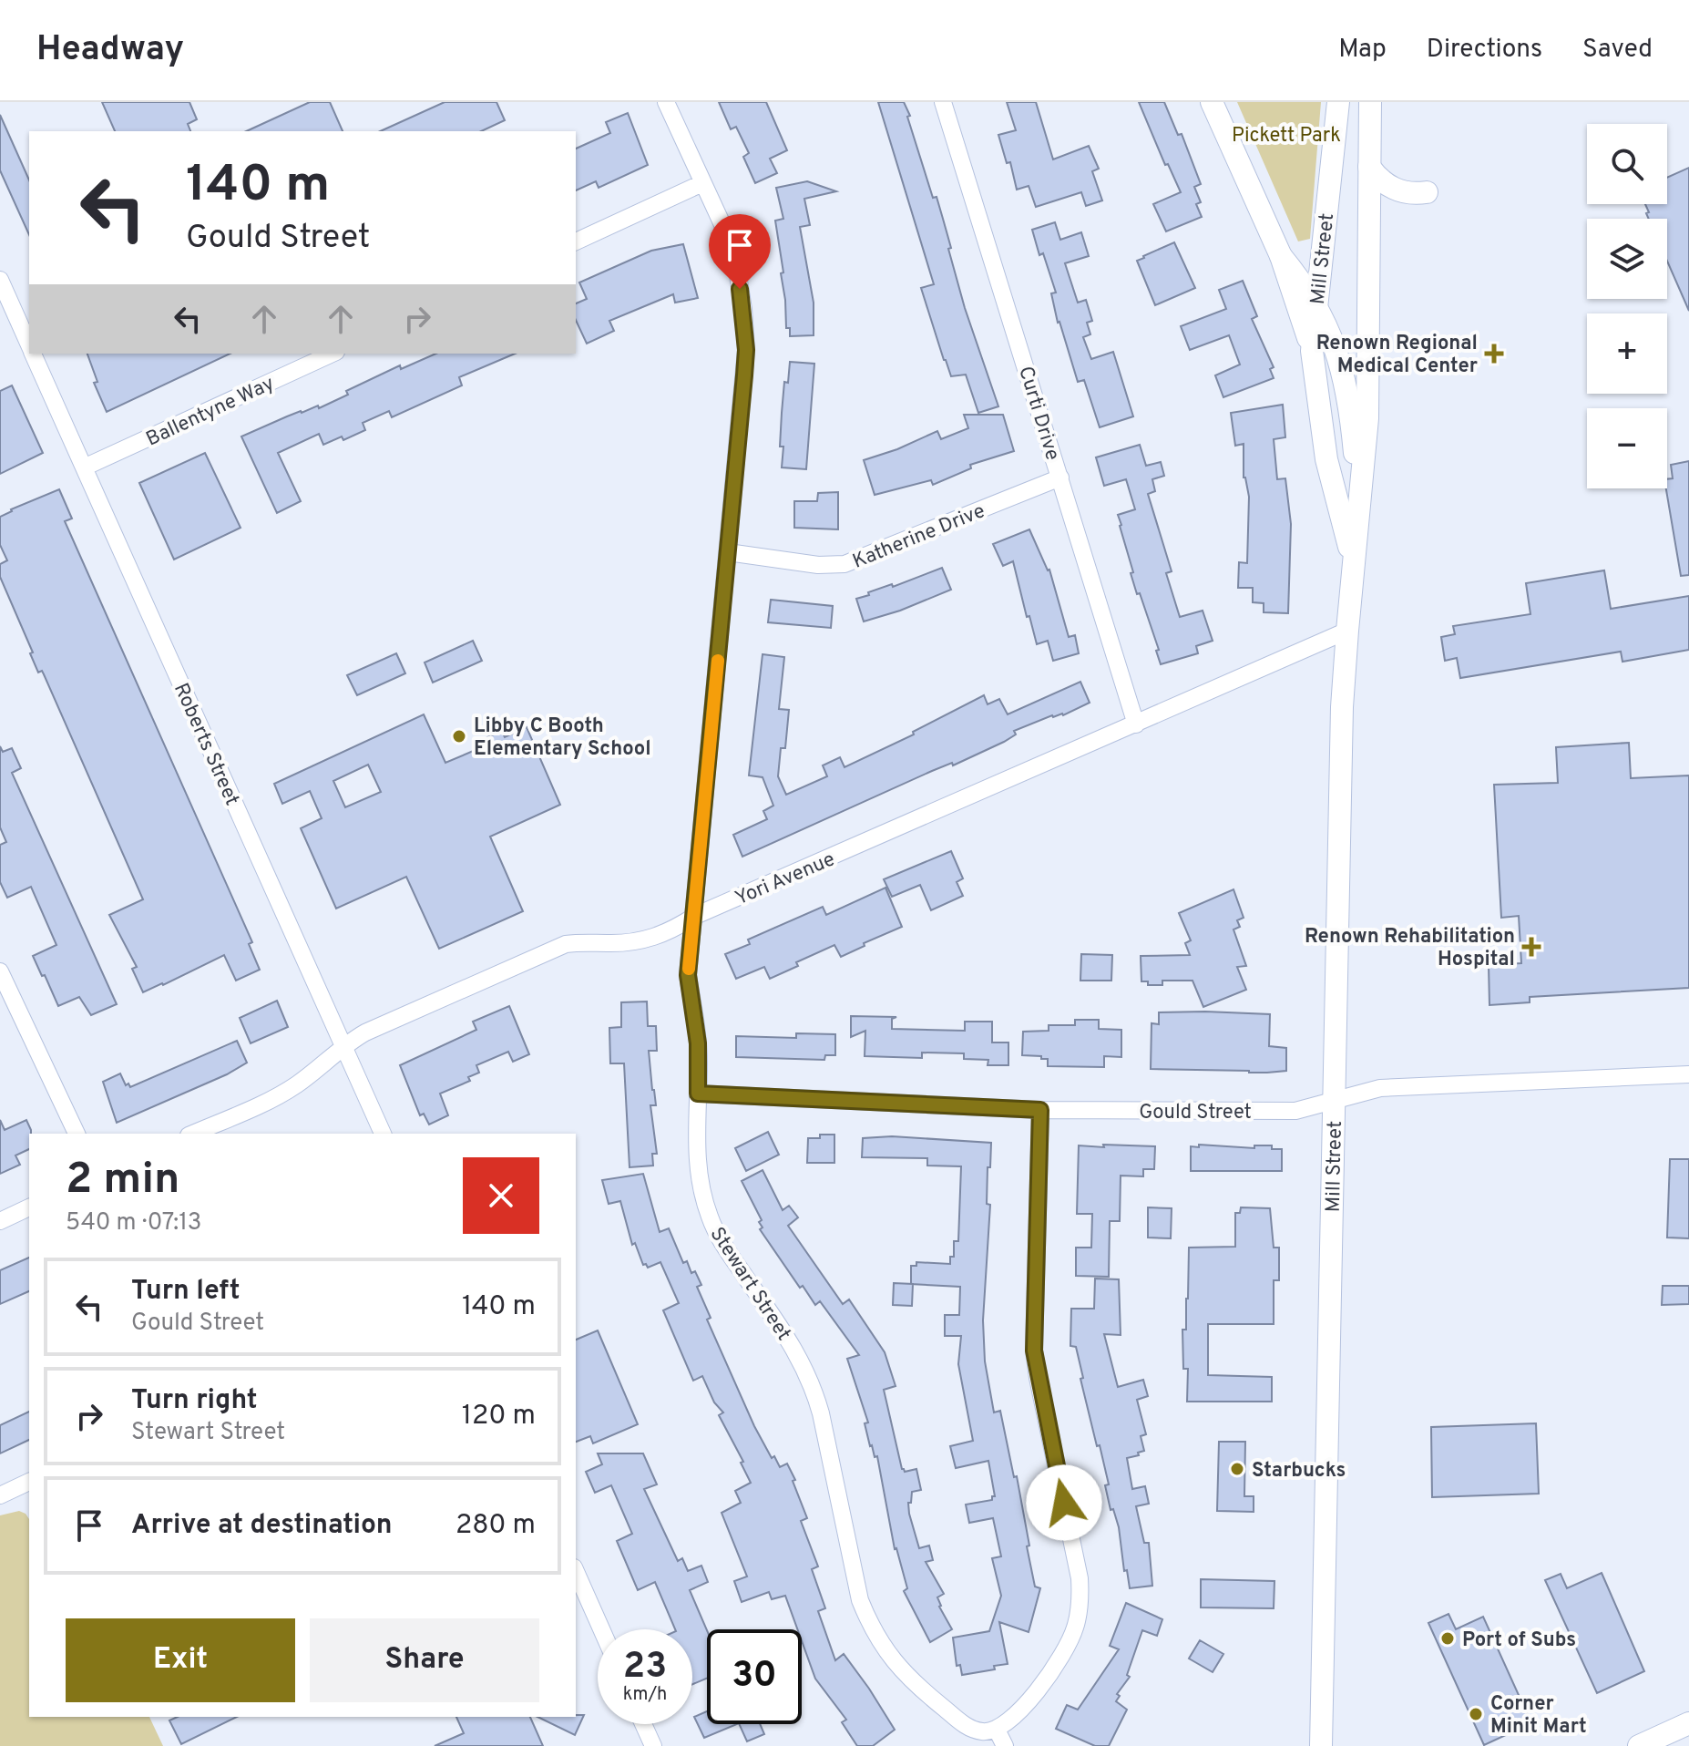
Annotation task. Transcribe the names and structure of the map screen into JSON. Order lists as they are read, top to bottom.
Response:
{
  "streets": {
    "main road": ["Mill Street"],
    "street": [
      "Ballentyne Way",
      "Curti Drive",
      "Katherine Drive",
      "Roberts Street",
      "Yori Avenue",
      "Gould Street",
      "Stewart Street"
    ]
  },
  "crossings": [
    ["Mill Street", "Yori Avenue"],
    ["Mill Street", "Gould Street"],
    ["Ballentyne Way", "Roberts Street"],
    ["Curti Drive", "Katherine Drive"],
    ["Curti Drive", "Yori Avenue"],
    ["Katherine Drive", "Stewart Street"],
    ["Roberts Street", "Yori Avenue"],
    ["Yori Avenue", "Stewart Street"],
    ["Gould Street", "Stewart Street"]
  ],
  "parks": ["Pickett Park"],
  "places": {
    "health": ["Renown Regional Medical Center", "Renown Rehabilitation Hospital"],
    "other": [
      "Libby C Booth Elementary School",
      "Starbucks",
      "Port of Subs",
      "Corner Minit Mart"
    ]
  },
  "page": {
    "header": "Headway",
    "nav": ["Map", "Directions", "Saved"],
    "map_buttons": ["+", "−"],
    "turn": ["140 m", "Gould Street"],
    "heading": ["2 min", "540 m · 07:13"],
    "list": [
      {
        "name": "Turn left",
        "note": "Gould Street",
        "value": "140 m"
      },
      {
        "name": "Turn right",
        "note": "Stewart Street",
        "value": "120 m"
      },
      {
        "name": "Arrive at destination",
        "value": "280 m"
      }
    ],
    "buttons": ["Exit", "Share"],
    "speed": "23 km/h",
    "limit": "30"
  }
}
